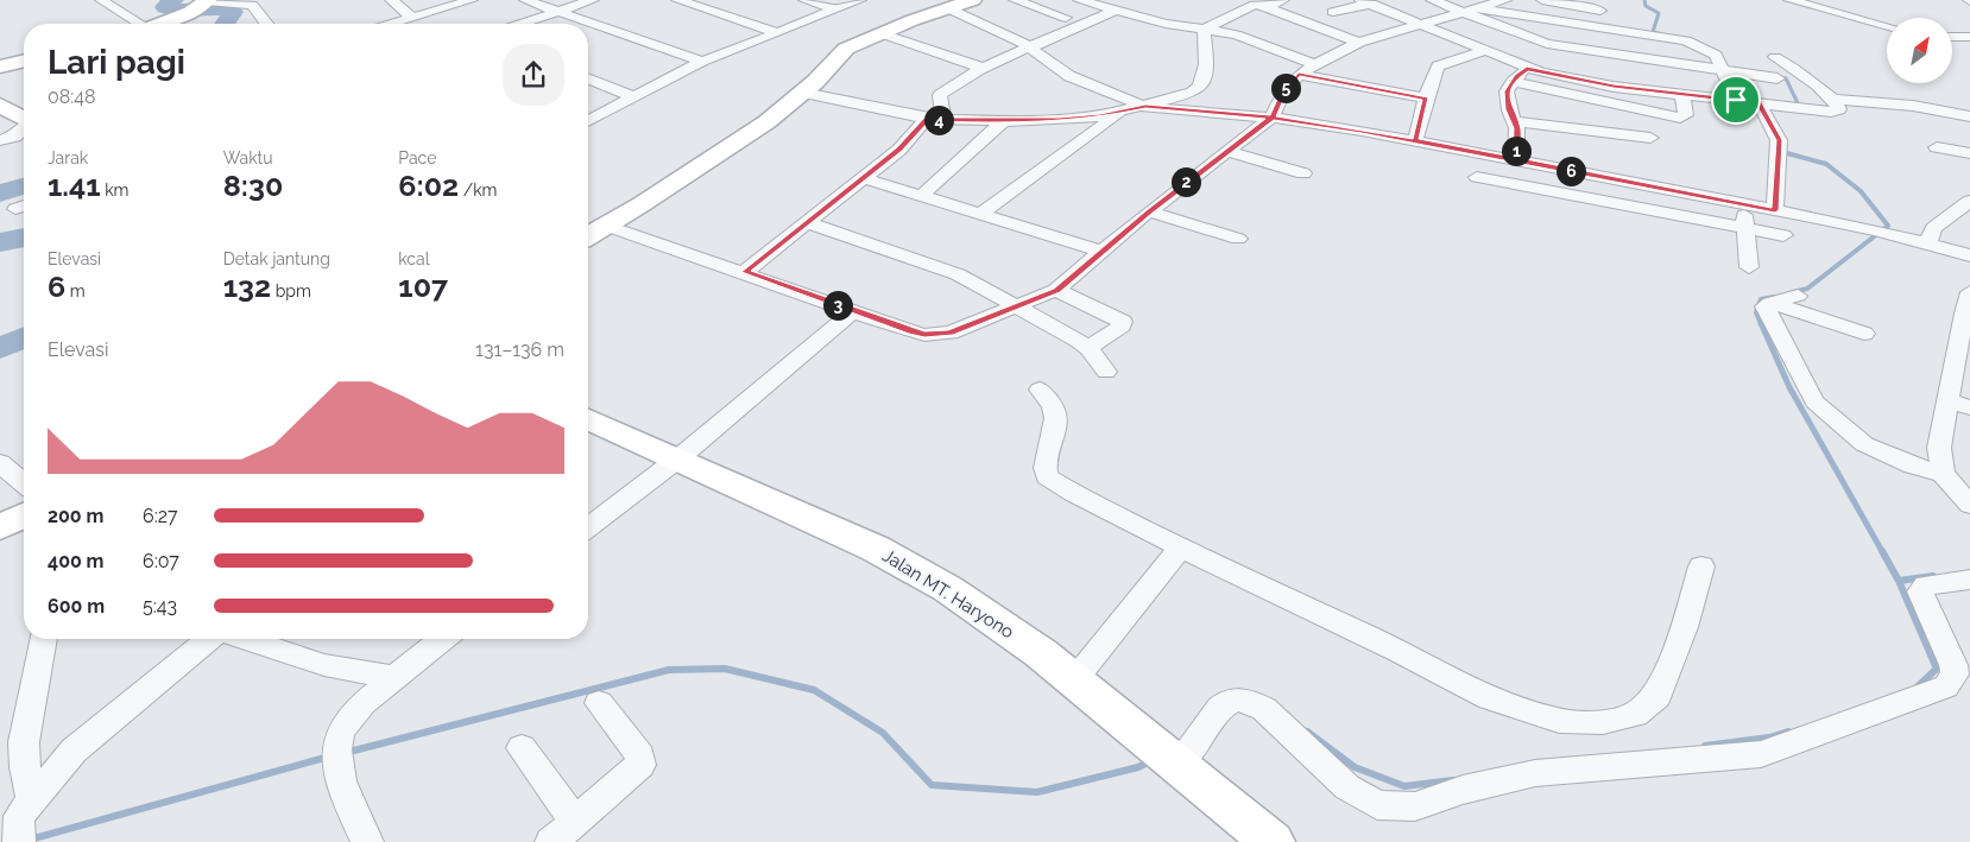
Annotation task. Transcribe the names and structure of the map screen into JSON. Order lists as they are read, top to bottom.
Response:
{
  "streets": {
    "street": ["Jalan MT. Haryono"]
  },
  "north": "top right",
  "page": {
    "heading": ["Lari pagi", "08:48"],
    "pins": [
      "5",
      "4",
      "1",
      "6",
      "2",
      "3"
    ],
    "stats": [
      ["Jarak", "1.41 km"],
      ["Waktu", "8:30"],
      ["Pace", "6:02 /km"],
      ["Elevasi", "6 m"],
      ["Detak jantung", "132 bpm"],
      ["kcal", "107"]
    ],
    "chart": ["Elevasi", "131–136 m"],
    "list": [
      {
        "name": "200 m",
        "note": "6:27"
      },
      {
        "name": "400 m",
        "note": "6:07"
      },
      {
        "name": "600 m",
        "note": "5:43"
      }
    ]
  }
}
